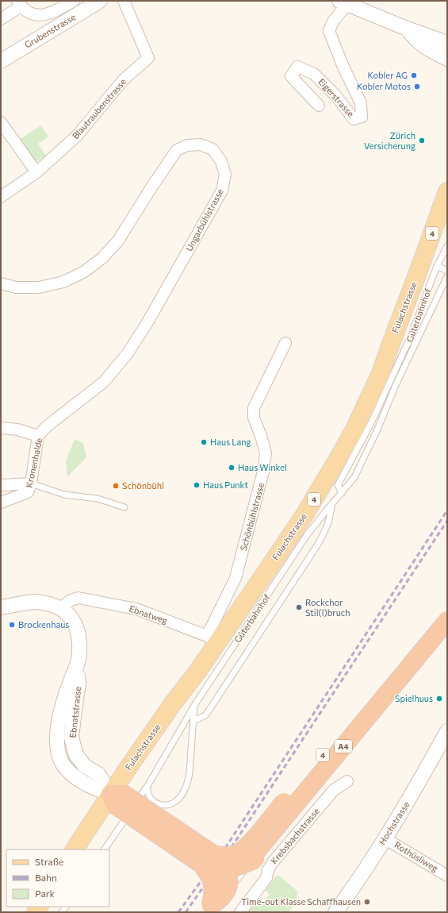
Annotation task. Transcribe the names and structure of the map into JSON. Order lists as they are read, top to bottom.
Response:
{
  "streets": {
    "highway": ["4", "A4"],
    "main road": ["Fulachstrasse"],
    "street": [
      "Grubenstrasse",
      "Eigerstrasse",
      "Blautraubenstrasse",
      "Ungarbühlstrasse",
      "Kronenhalde",
      "Schönbühlstrasse",
      "Ebnatweg",
      "Ebnatstrasse",
      "Hochstrasse",
      "Krebsbachstrasse",
      "Rothüsliweg"
    ],
    "lane": ["Güterbahnhof"]
  },
  "crossings": [
    ["Ungarbühlstrasse", "Kronenhalde"],
    ["4", "A4"],
    ["Fulachstrasse", "Güterbahnhof"],
    ["Fulachstrasse", "Schönbühlstrasse"],
    ["Fulachstrasse", "Ebnatweg"],
    ["Fulachstrasse", "Ebnatstrasse"],
    ["Güterbahnhof", "Ebnatstrasse"],
    ["Schönbühlstrasse", "Ebnatweg"],
    ["Ebnatweg", "Ebnatstrasse"],
    ["Hochstrasse", "Rothüsliweg"]
  ],
  "places": [
    "Kobler AG",
    "Kobler Motos",
    "Zürich Versicherung",
    "Haus Lang",
    "Haus Winkel",
    "Haus Punkt",
    "Schönbühl",
    "Rockchor Stil(l)bruch",
    "Brockenhaus",
    "Spielhuus",
    "Time-out Klasse Schaffhausen"
  ],
  "legend": ["Straße", "Bahn", "Park"]
}
